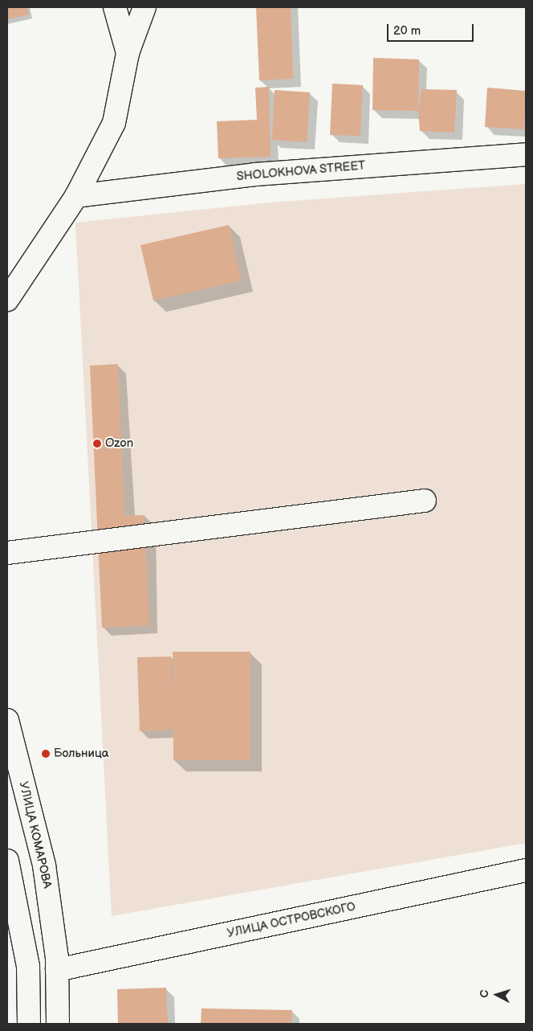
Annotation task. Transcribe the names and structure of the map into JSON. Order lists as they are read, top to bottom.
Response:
{
  "streets": {
    "street": ["SHOLOKHOVA STREET", "УЛИЦА КОМАРОВА", "УЛИЦА ОСТРОВСКОГО"]
  },
  "crossings": [
    ["УЛИЦА КОМАРОВА", "УЛИЦА ОСТРОВСКОГО"]
  ],
  "places": ["Ozon", "Больница"],
  "scale_bar": "20 m",
  "north": "left"
}
